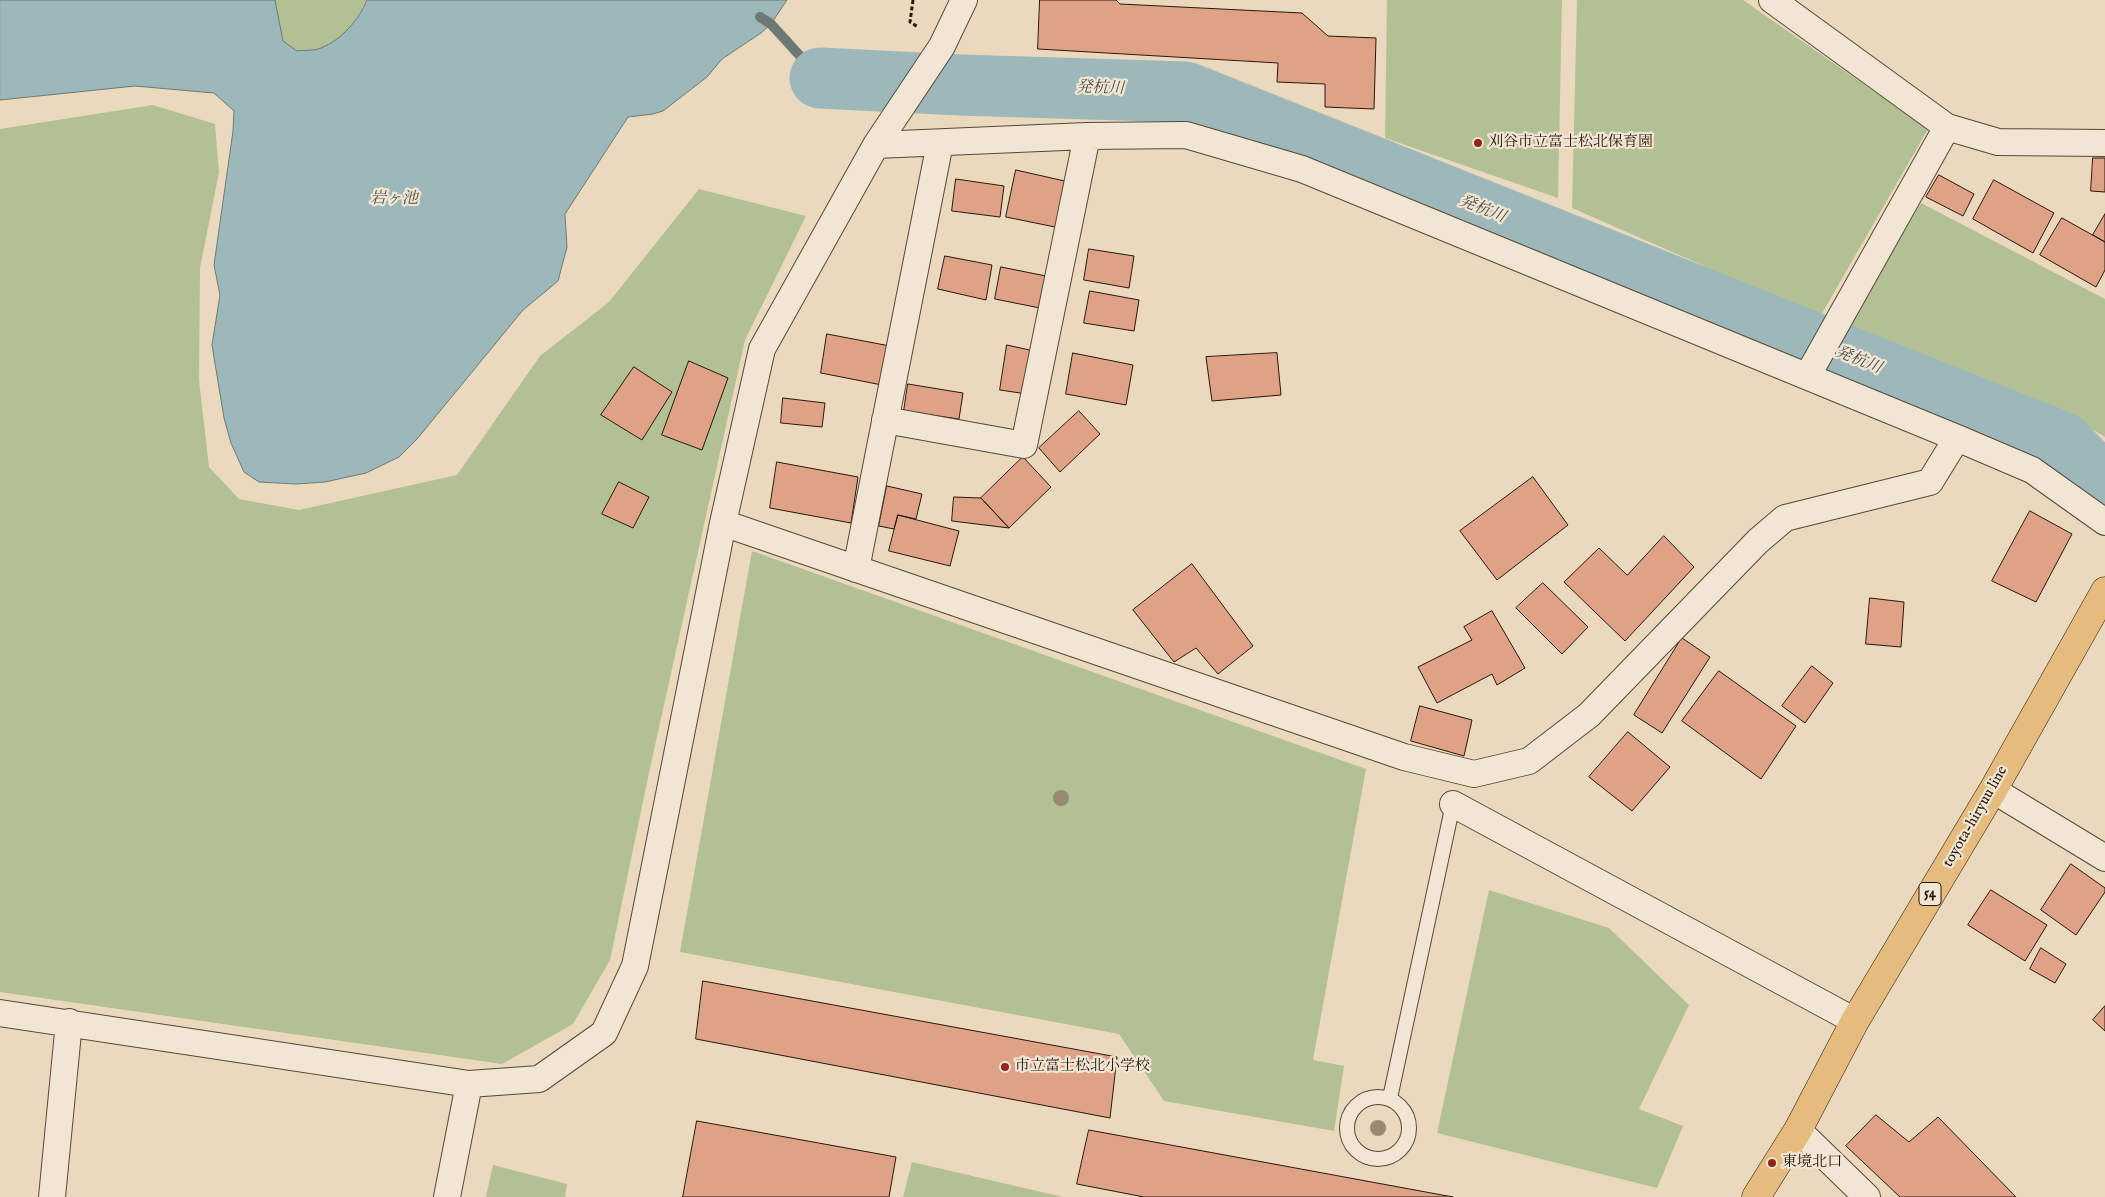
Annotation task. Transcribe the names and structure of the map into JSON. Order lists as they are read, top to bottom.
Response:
{
  "streets": {
    "main road": ["toyota-hiryuu line", "54"]
  },
  "water": ["発杭川", "岩ヶ池"],
  "places": ["刈谷市立富士松北保育園", "市立富士松北小学校", "東境北口"]
}
